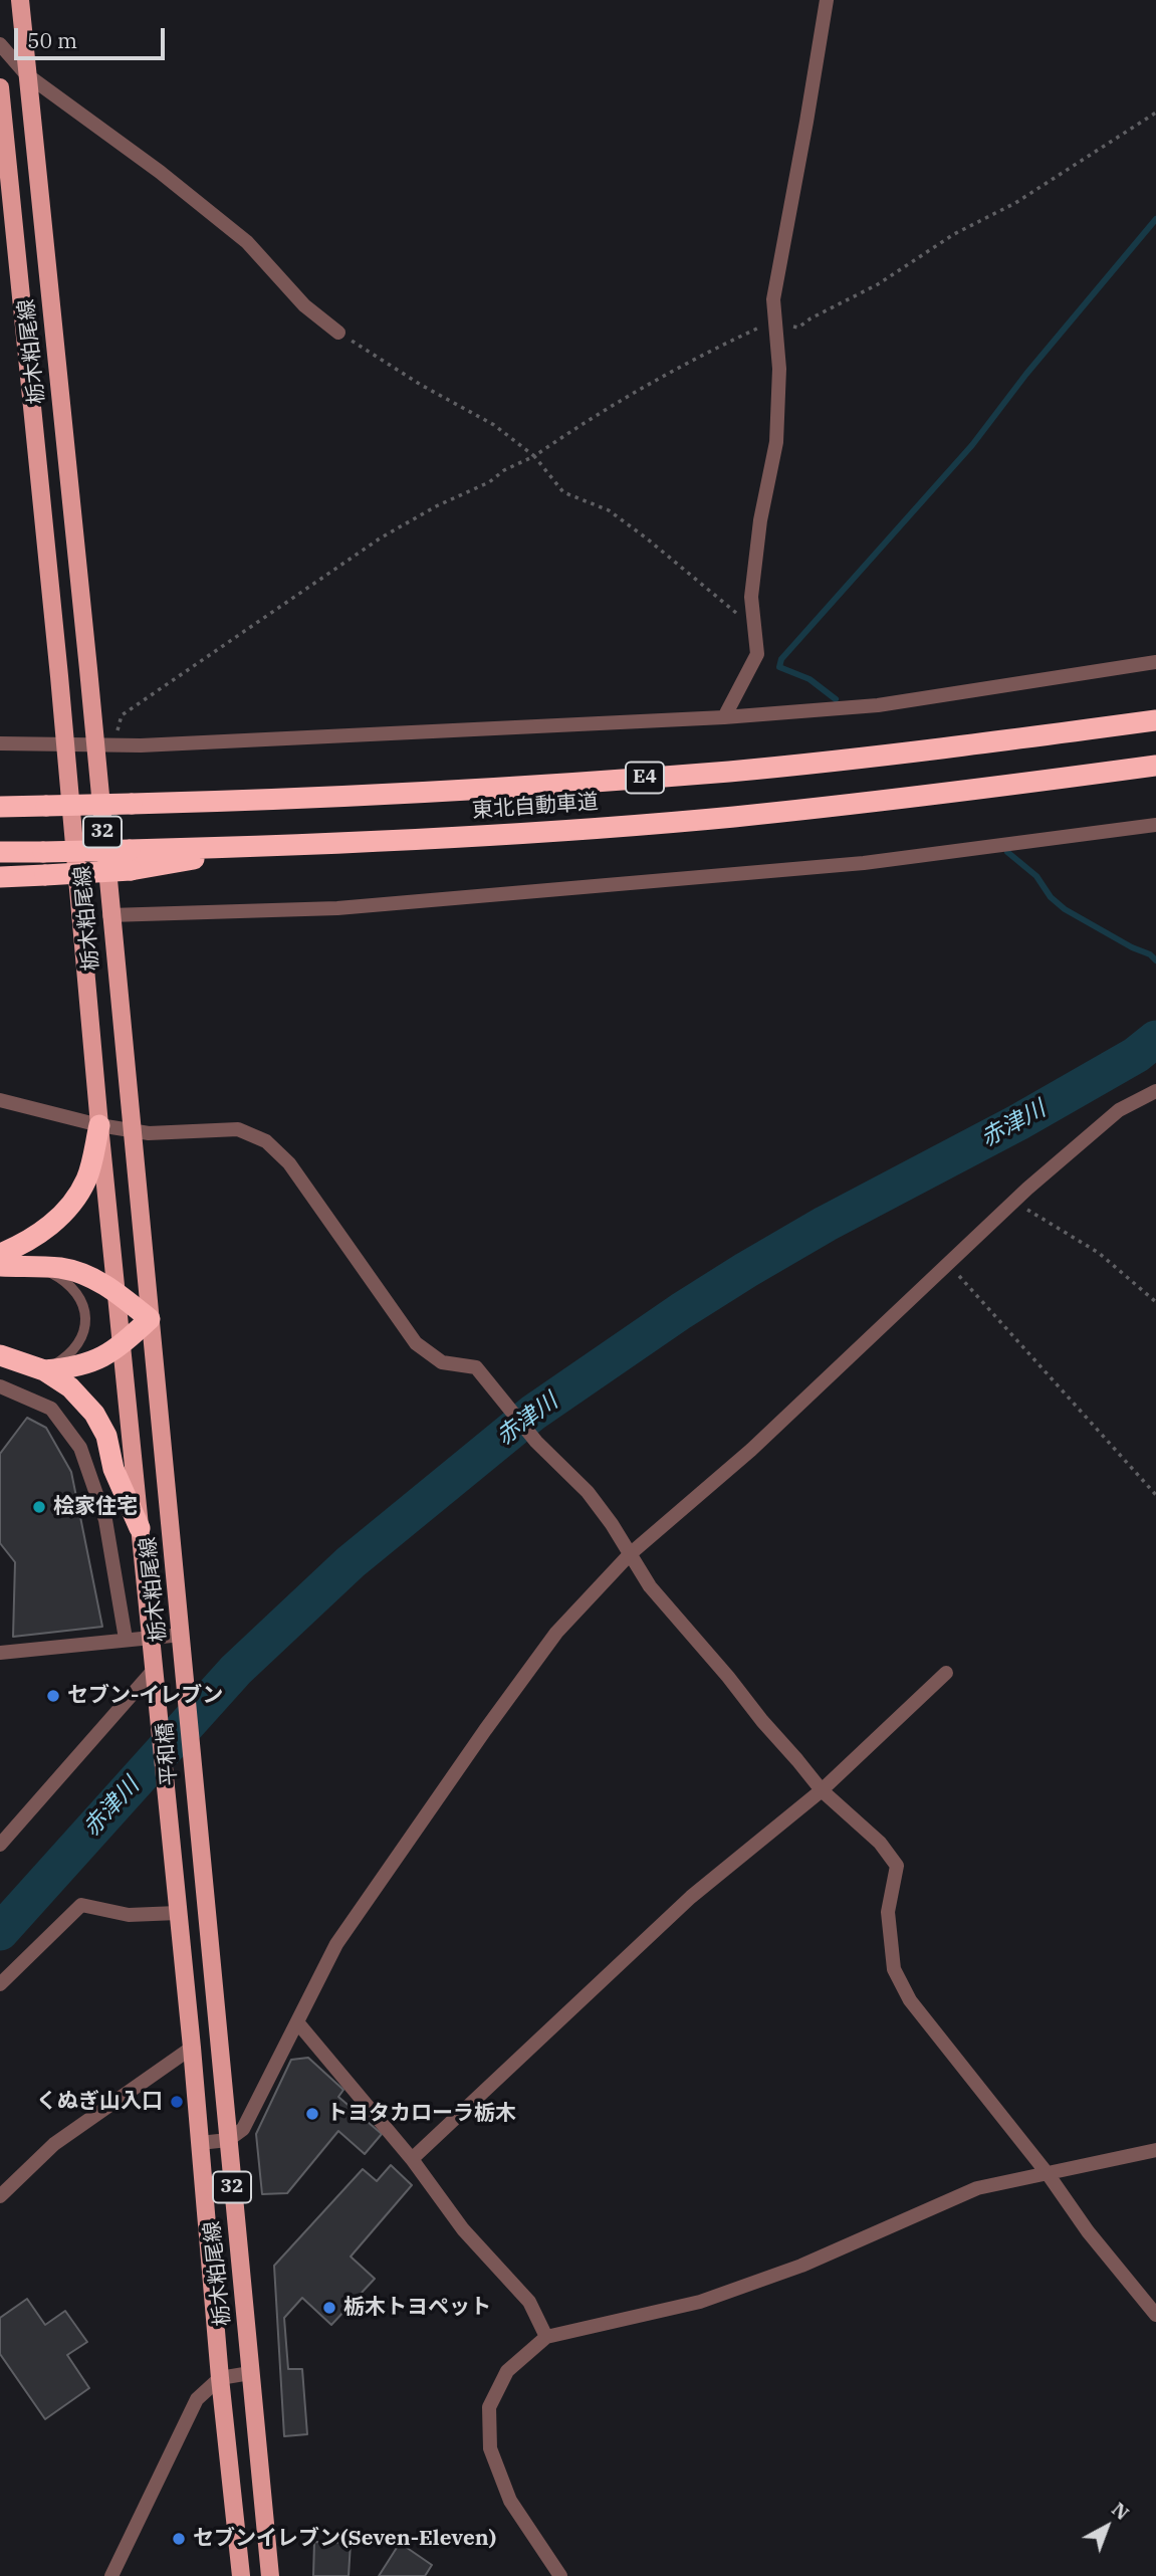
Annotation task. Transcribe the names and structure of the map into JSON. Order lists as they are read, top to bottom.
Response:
{
  "streets": {
    "highway": ["E4", "東北自動車道"],
    "main road": ["栃木粕尾線", "32", "平和橋"]
  },
  "crossings": [
    ["栃木粕尾線", "平和橋"]
  ],
  "water": ["赤津川"],
  "places": [
    "桧家住宅",
    "セブン-イレブン",
    "くぬぎ山入口",
    "トヨタカローラ栃木",
    "栃木トヨペット",
    "セブンイレブン(Seven-Eleven)"
  ],
  "scale_bar": "50 m",
  "north": "top right"
}
